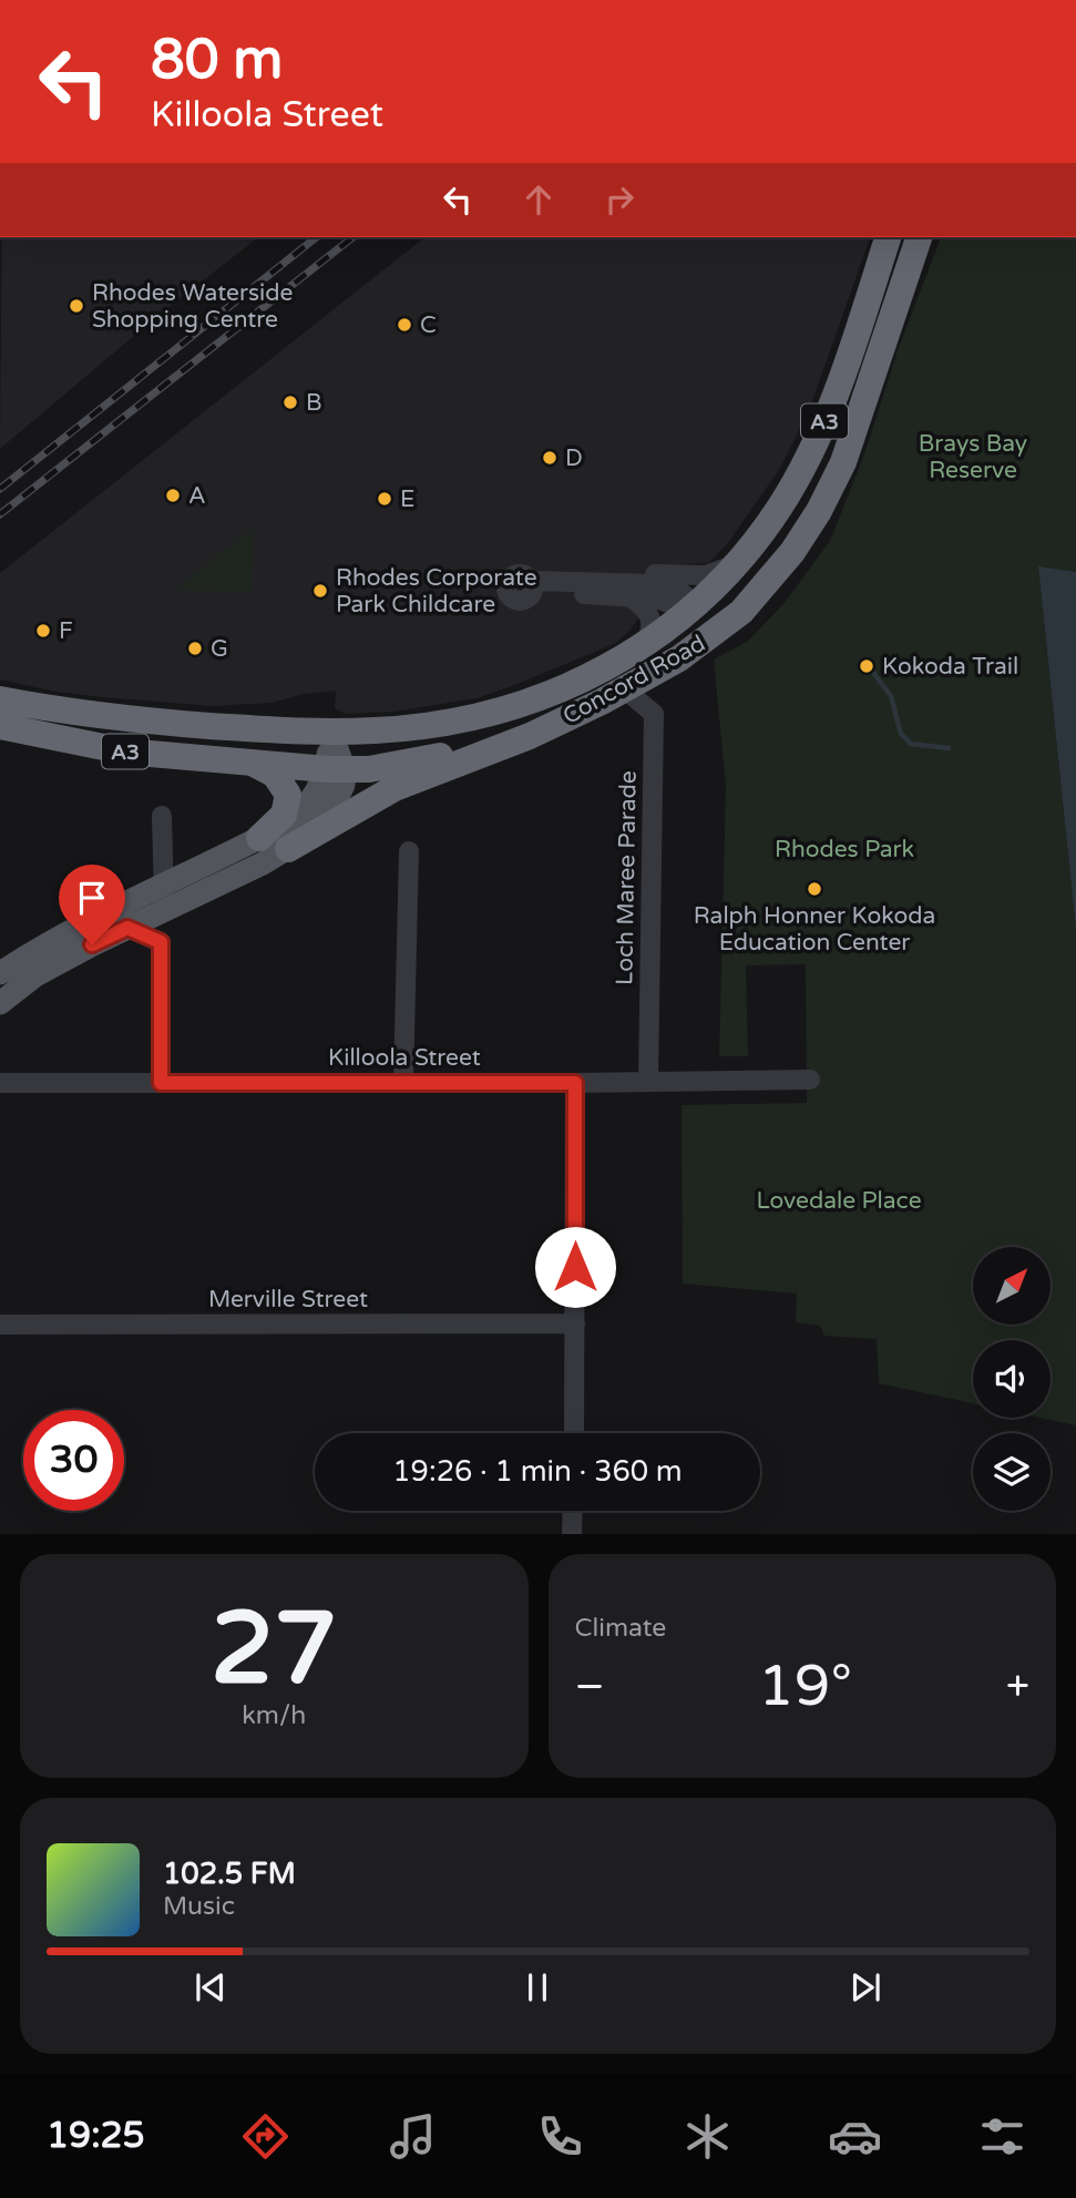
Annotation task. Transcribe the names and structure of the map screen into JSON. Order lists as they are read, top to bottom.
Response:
{
  "streets": {
    "highway": ["A3", "Concord Road"],
    "street": ["Loch Maree Parade", "Killoola Street", "Merville Street"]
  },
  "crossings": [
    ["A3", "Concord Road"],
    ["Concord Road", "Loch Maree Parade"],
    ["Loch Maree Parade", "Killoola Street"]
  ],
  "parks": ["Brays Bay Reserve", "Rhodes Park", "Lovedale Place"],
  "places": [
    "Rhodes Waterside Shopping Centre",
    "C",
    "B",
    "D",
    "A",
    "E",
    "Rhodes Corporate Park Childcare",
    "F",
    "G",
    "Kokoda Trail",
    "Ralph Honner Kokoda Education Center"
  ],
  "north": "top right",
  "page": {
    "turn": ["80 m", "Killoola Street"],
    "limit": "30",
    "trip": "19:26 · 1 min · 360 m",
    "tile": [
      ["27", "km/h"],
      "Climate"
    ],
    "heat": ["−", "19°", "+"],
    "song": ["102.5 FM", "Music"],
    "tabs": "19:25"
  }
}
